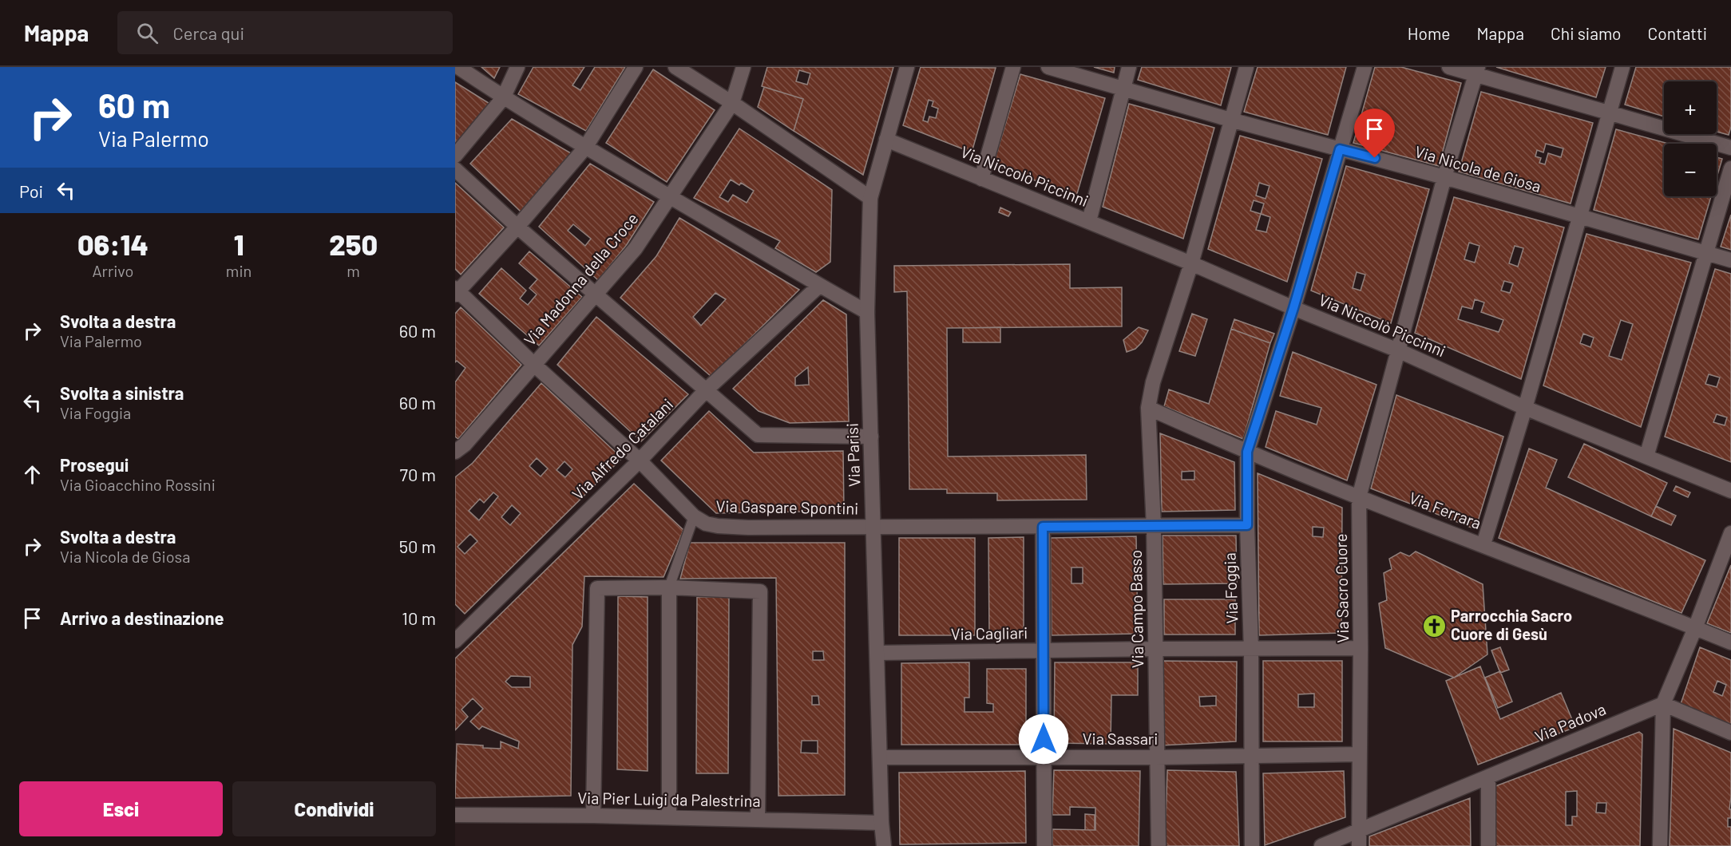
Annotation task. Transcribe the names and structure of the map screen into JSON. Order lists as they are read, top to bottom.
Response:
{
  "streets": {
    "street": [
      "Via Nicola de Giosa",
      "Via Niccolò Piccinni",
      "Via Madonna della Croce",
      "Via Alfredo Catalani",
      "Via Parisi",
      "Via Gaspare Spontini",
      "Via Ferrara",
      "Via Foggia",
      "Via Sacro Cuore",
      "Via Campo Basso",
      "Via Cagliari",
      "Via Padova",
      "Via Sassari",
      "Via Pier Luigi da Palestrina"
    ]
  },
  "crossings": [
    ["Via Nicola de Giosa", "Via Foggia"],
    ["Via Nicola de Giosa", "Via Sacro Cuore"],
    ["Via Nicola de Giosa", "Via Campo Basso"],
    ["Via Niccolò Piccinni", "Via Parisi"],
    ["Via Niccolò Piccinni", "Via Foggia"],
    ["Via Niccolò Piccinni", "Via Sacro Cuore"],
    ["Via Niccolò Piccinni", "Via Campo Basso"],
    ["Via Madonna della Croce", "Via Gaspare Spontini"],
    ["Via Alfredo Catalani", "Via Gaspare Spontini"],
    ["Via Parisi", "Via Gaspare Spontini"],
    ["Via Parisi", "Via Cagliari"],
    ["Via Parisi", "Via Sassari"],
    ["Via Parisi", "Via Pier Luigi da Palestrina"],
    ["Via Gaspare Spontini", "Via Foggia"],
    ["Via Gaspare Spontini", "Via Campo Basso"],
    ["Via Ferrara", "Via Foggia"],
    ["Via Ferrara", "Via Sacro Cuore"],
    ["Via Ferrara", "Via Campo Basso"],
    ["Via Foggia", "Via Cagliari"],
    ["Via Foggia", "Via Sassari"],
    ["Via Sacro Cuore", "Via Cagliari"],
    ["Via Sacro Cuore", "Via Padova"],
    ["Via Sacro Cuore", "Via Sassari"],
    ["Via Campo Basso", "Via Cagliari"],
    ["Via Campo Basso", "Via Sassari"]
  ],
  "places": {
    "church": ["Parrocchia Sacro Cuore di Gesù"]
  },
  "page": {
    "header": "Mappa",
    "search": "Cerca qui",
    "nav": [
      "Home",
      "Mappa",
      "Chi siamo",
      "Contatti"
    ],
    "turn": ["60 m", "Via Palermo"],
    "map_buttons": ["+", "−"],
    "then": "Poi",
    "eta": [
      "06:14",
      "Arrivo",
      "1",
      "min",
      "250",
      "m"
    ],
    "list": [
      {
        "name": "Svolta a destra",
        "note": "Via Palermo",
        "value": "60 m"
      },
      {
        "name": "Svolta a sinistra",
        "note": "Via Foggia",
        "value": "60 m"
      },
      {
        "name": "Prosegui",
        "note": "Via Gioacchino Rossini",
        "value": "70 m"
      },
      {
        "name": "Svolta a destra",
        "note": "Via Nicola de Giosa",
        "value": "50 m"
      },
      {
        "name": "Arrivo a destinazione",
        "value": "10 m"
      }
    ],
    "buttons": ["Esci", "Condividi"]
  }
}
